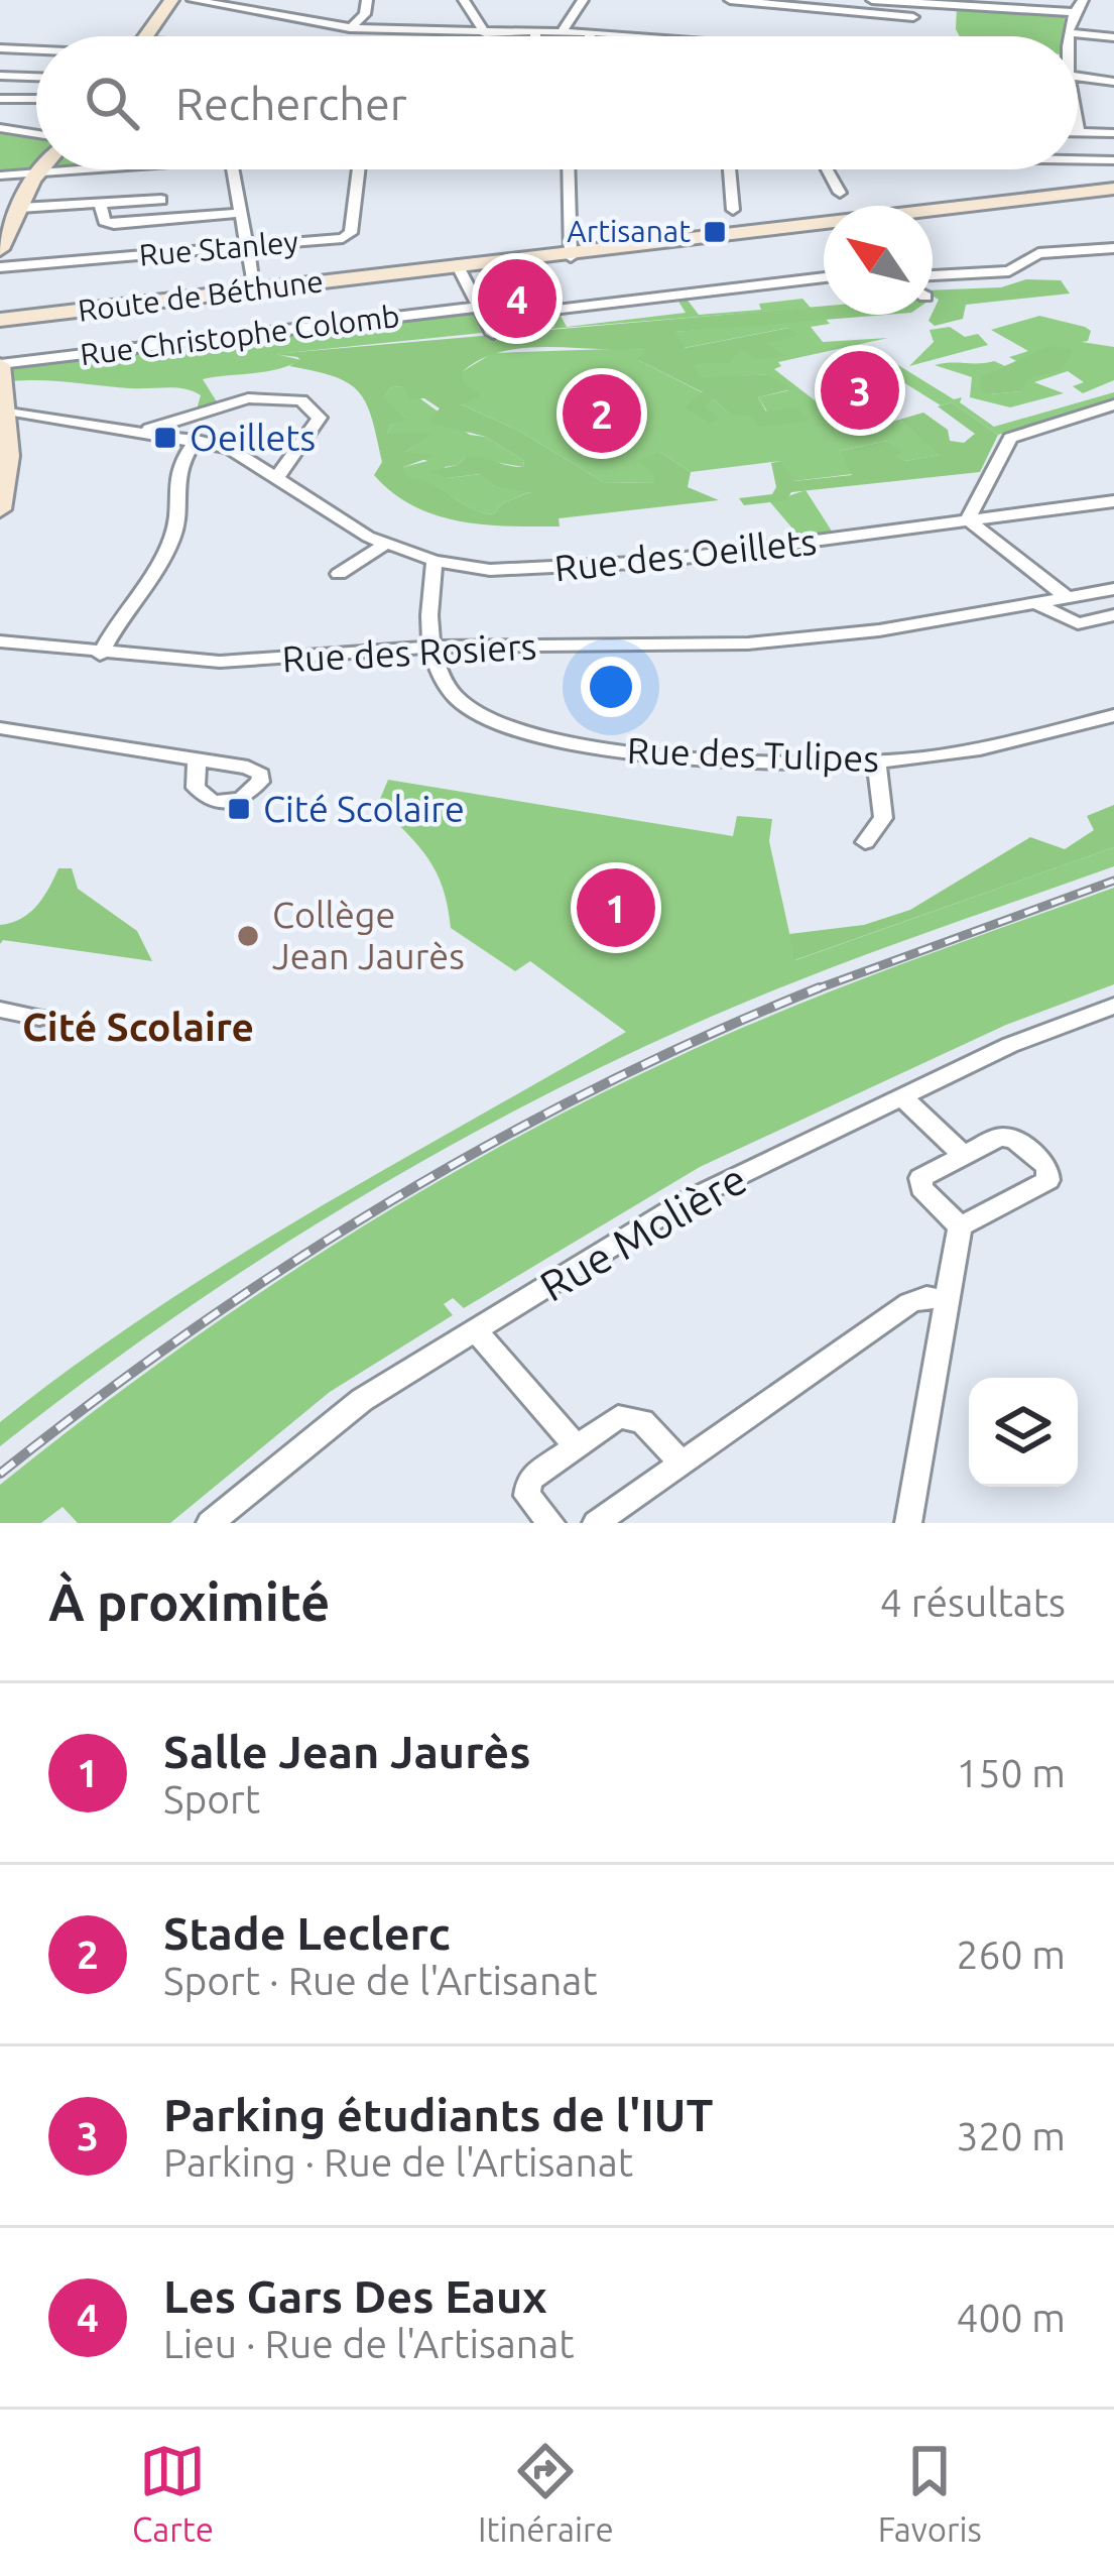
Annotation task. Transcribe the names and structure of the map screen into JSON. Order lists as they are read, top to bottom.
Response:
{
  "streets": {
    "main road": ["Route de Béthune"],
    "street": [
      "Rue Stanley",
      "Rue Christophe Colomb",
      "Rue des Oeillets",
      "Rue des Rosiers",
      "Rue des Tulipes",
      "Rue Molière"
    ]
  },
  "crossings": [
    ["Rue des Rosiers", "Rue des Tulipes"]
  ],
  "districts": ["Cité Scolaire"],
  "places": {
    "transit": ["Artisanat", "Oeillets", "Cité Scolaire"],
    "other": ["Collège Jean Jaurès"]
  },
  "north": "top left",
  "page": {
    "search": "Rechercher",
    "pins": [
      "4",
      "3",
      "2",
      "1"
    ],
    "heading": ["À proximité", "4 résultats"],
    "list": [
      {
        "mark": "1",
        "name": "Salle Jean Jaurès",
        "note": "Sport",
        "value": "150 m"
      },
      {
        "mark": "2",
        "name": "Stade Leclerc",
        "note": "Sport · Rue de l'Artisanat",
        "value": "260 m"
      },
      {
        "mark": "3",
        "name": "Parking étudiants de l'IUT",
        "note": "Parking · Rue de l'Artisanat",
        "value": "320 m"
      },
      {
        "mark": "4",
        "name": "Les Gars Des Eaux",
        "note": "Lieu · Rue de l'Artisanat",
        "value": "400 m"
      }
    ],
    "nav": ["Carte", "Itinéraire", "Favoris"]
  }
}
